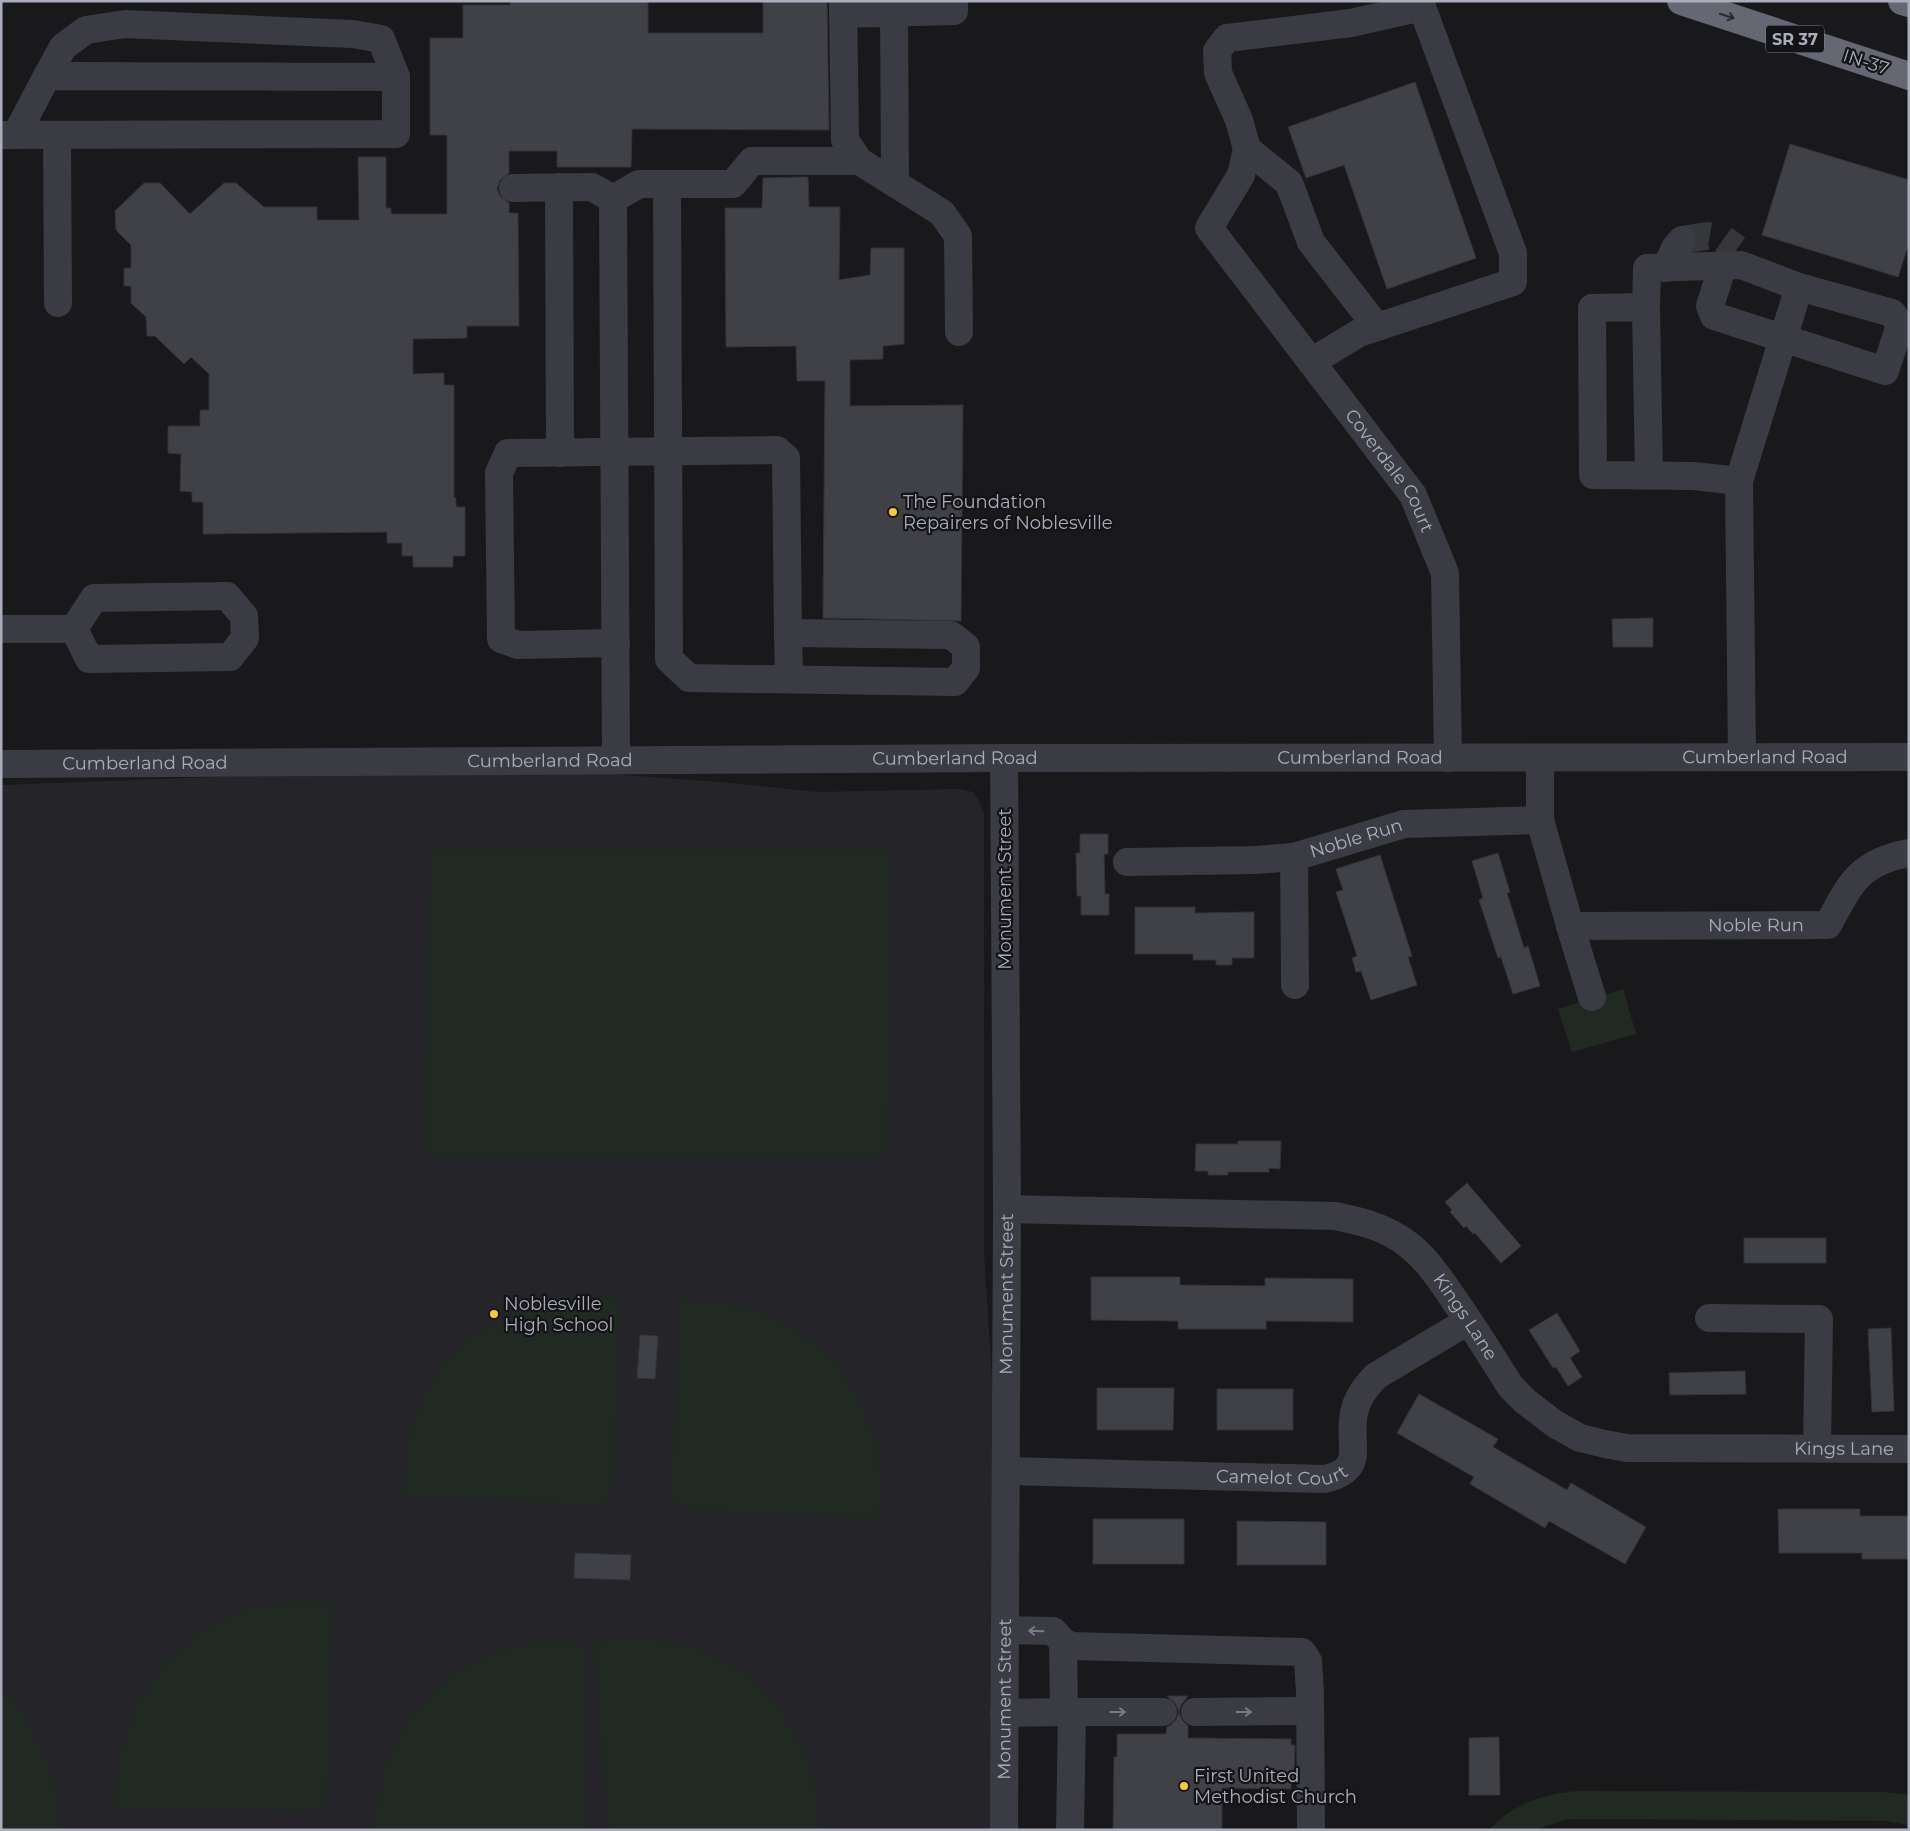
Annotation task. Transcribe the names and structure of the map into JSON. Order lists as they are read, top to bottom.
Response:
{
  "streets": {
    "highway": ["SR 37", "IN-37"],
    "street": [
      "Coverdale Court",
      "Cumberland Road",
      "Noble Run",
      "Monument Street",
      "Kings Lane",
      "Camelot Court"
    ]
  },
  "crossings": [
    ["Coverdale Court", "Cumberland Road"],
    ["Cumberland Road", "Monument Street"],
    ["Monument Street", "Kings Lane"],
    ["Monument Street", "Camelot Court"],
    ["Kings Lane", "Camelot Court"]
  ],
  "one_way": ["IN-37"],
  "places": ["The Foundation Repairers of Noblesville", "Noblesville High School", "First United Methodist Church"]
}
